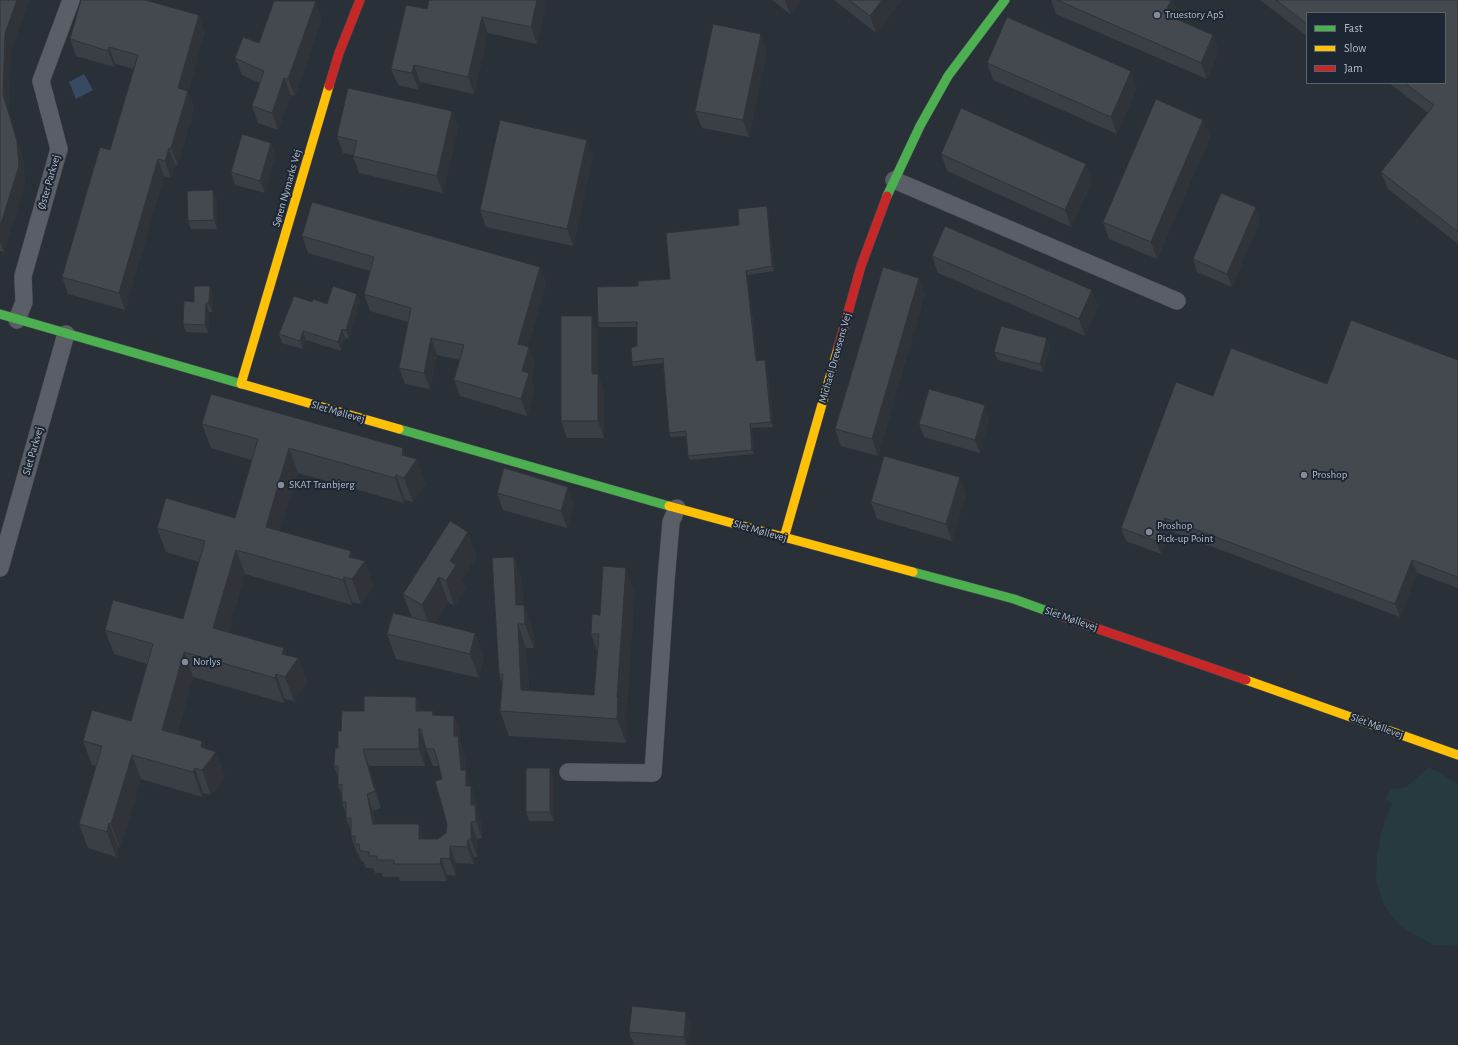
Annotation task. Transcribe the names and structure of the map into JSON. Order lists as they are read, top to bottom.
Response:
{
  "streets": {
    "street": [
      "Øster Parkvej",
      "Søren Nymarks Vej",
      "Michael Drewsens Vej",
      "Slet Møllevej",
      "Slet Parkvej"
    ]
  },
  "crossings": [
    ["Øster Parkvej", "Slet Møllevej"],
    ["Søren Nymarks Vej", "Slet Møllevej"],
    ["Michael Drewsens Vej", "Slet Møllevej"],
    ["Slet Møllevej", "Slet Parkvej"]
  ],
  "places": [
    "Truestory ApS",
    "Proshop",
    "SKAT Tranbjerg",
    "Proshop Pick-up Point",
    "Norlys"
  ],
  "legend": ["Fast", "Slow", "Jam"]
}
